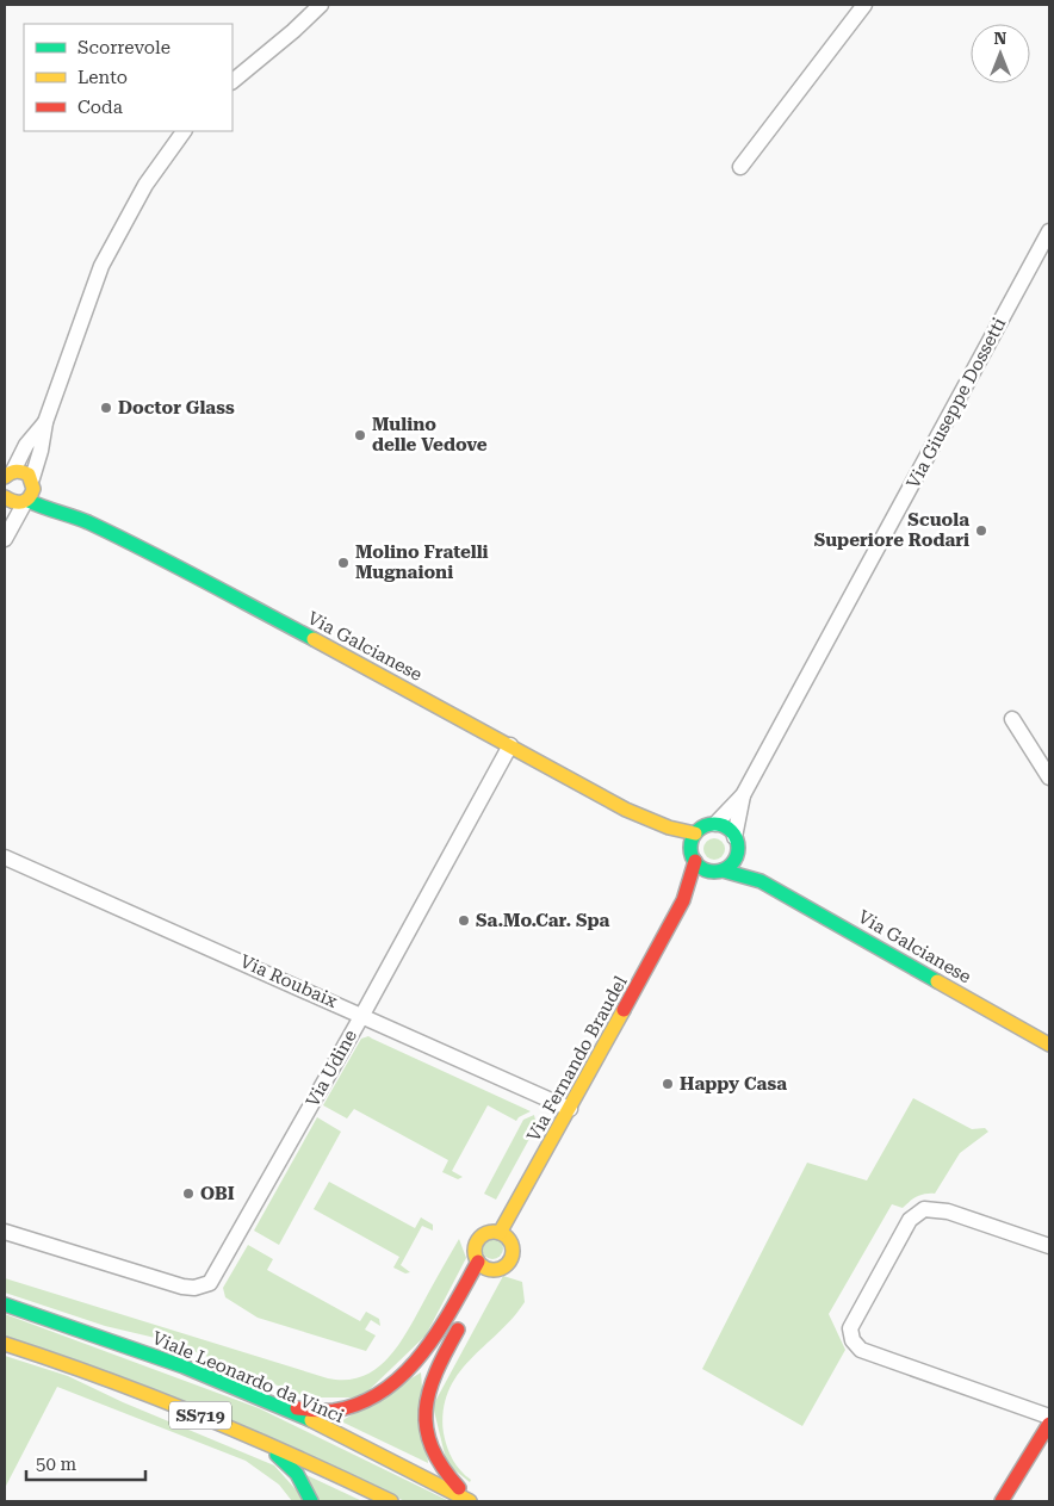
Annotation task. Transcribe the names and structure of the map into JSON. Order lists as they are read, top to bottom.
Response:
{
  "streets": {
    "main road": [
      "Via Galcianese",
      "Via Fernando Braudel",
      "Viale Leonardo da Vinci",
      "SS719"
    ],
    "street": ["Via Giuseppe Dossetti", "Via Roubaix", "Via Udine"]
  },
  "crossings": [
    ["Via Giuseppe Dossetti", "Via Galcianese"],
    ["Via Giuseppe Dossetti", "Via Fernando Braudel"],
    ["Via Galcianese", "Via Fernando Braudel"],
    ["Via Galcianese", "Via Udine"],
    ["Via Roubaix", "Via Fernando Braudel"],
    ["Via Roubaix", "Via Udine"]
  ],
  "places": [
    "Doctor Glass",
    "Mulino delle Vedove",
    "Scuola Superiore Rodari",
    "Molino Fratelli Mugnaioni",
    "Sa.Mo.Car. Spa",
    "Happy Casa",
    "OBI"
  ],
  "legend": ["Scorrevole", "Lento", "Coda"],
  "scale_bar": "50 m",
  "north": "top"
}
